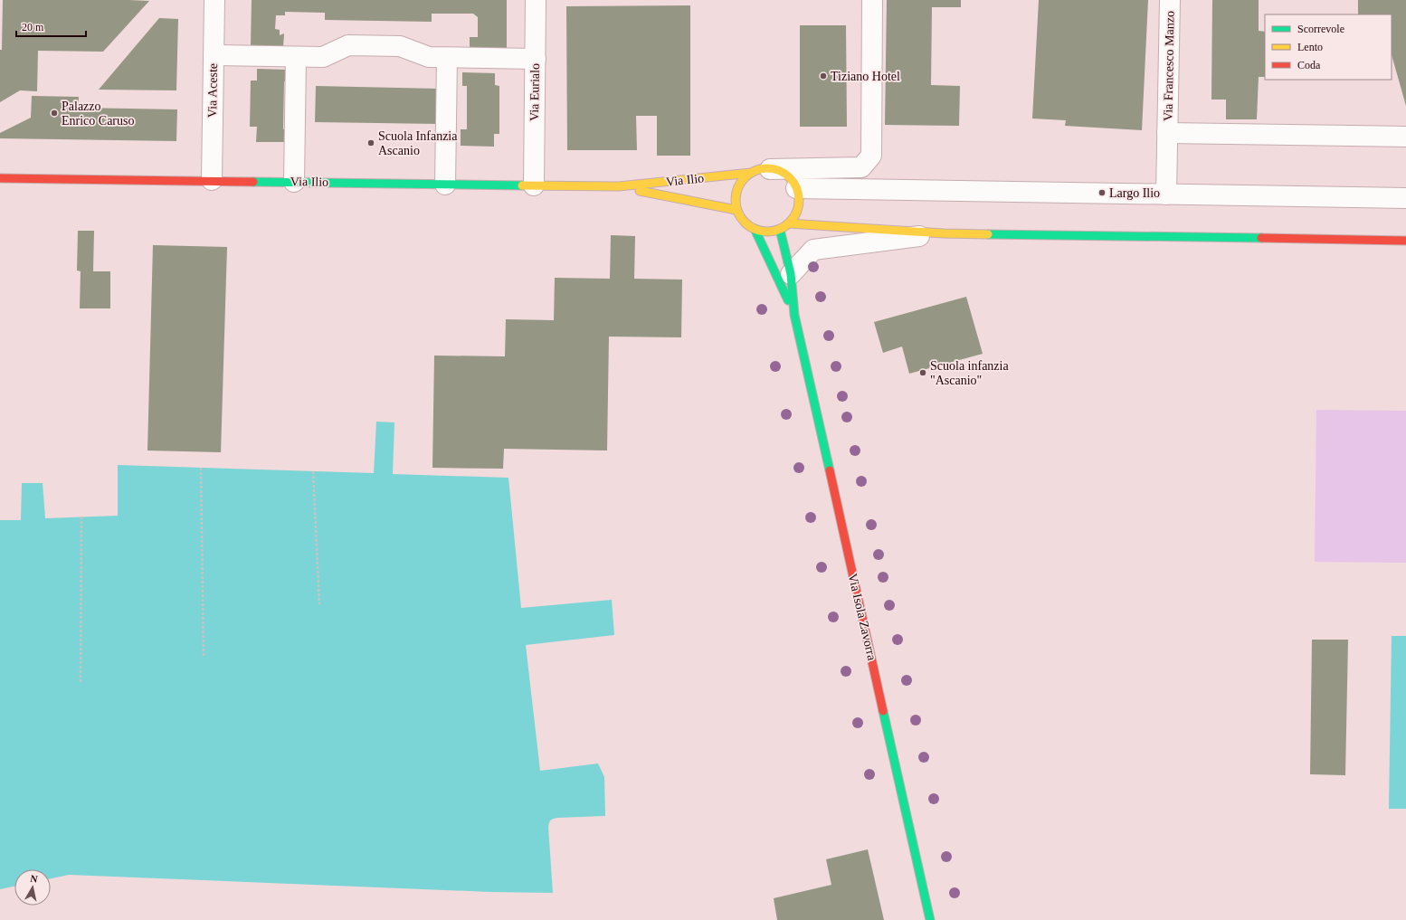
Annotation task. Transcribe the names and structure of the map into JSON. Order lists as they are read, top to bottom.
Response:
{
  "streets": {
    "main road": ["Via Ilio", "Via Isola Zavorra"],
    "street": ["Via Francesco Manzo", "Via Aceste", "Via Eurialo"]
  },
  "crossings": [
    ["Via Aceste", "Via Ilio"],
    ["Via Eurialo", "Via Ilio"],
    ["Via Ilio", "Via Isola Zavorra"]
  ],
  "places": [
    "Tiziano Hotel",
    "Palazzo Enrico Caruso",
    "Scuola Infanzia Ascanio",
    "Largo Ilio",
    "Scuola infanzia \"Ascanio\""
  ],
  "legend": ["Scorrevole", "Lento", "Coda"],
  "scale_bar": "20 m",
  "north": "top"
}
